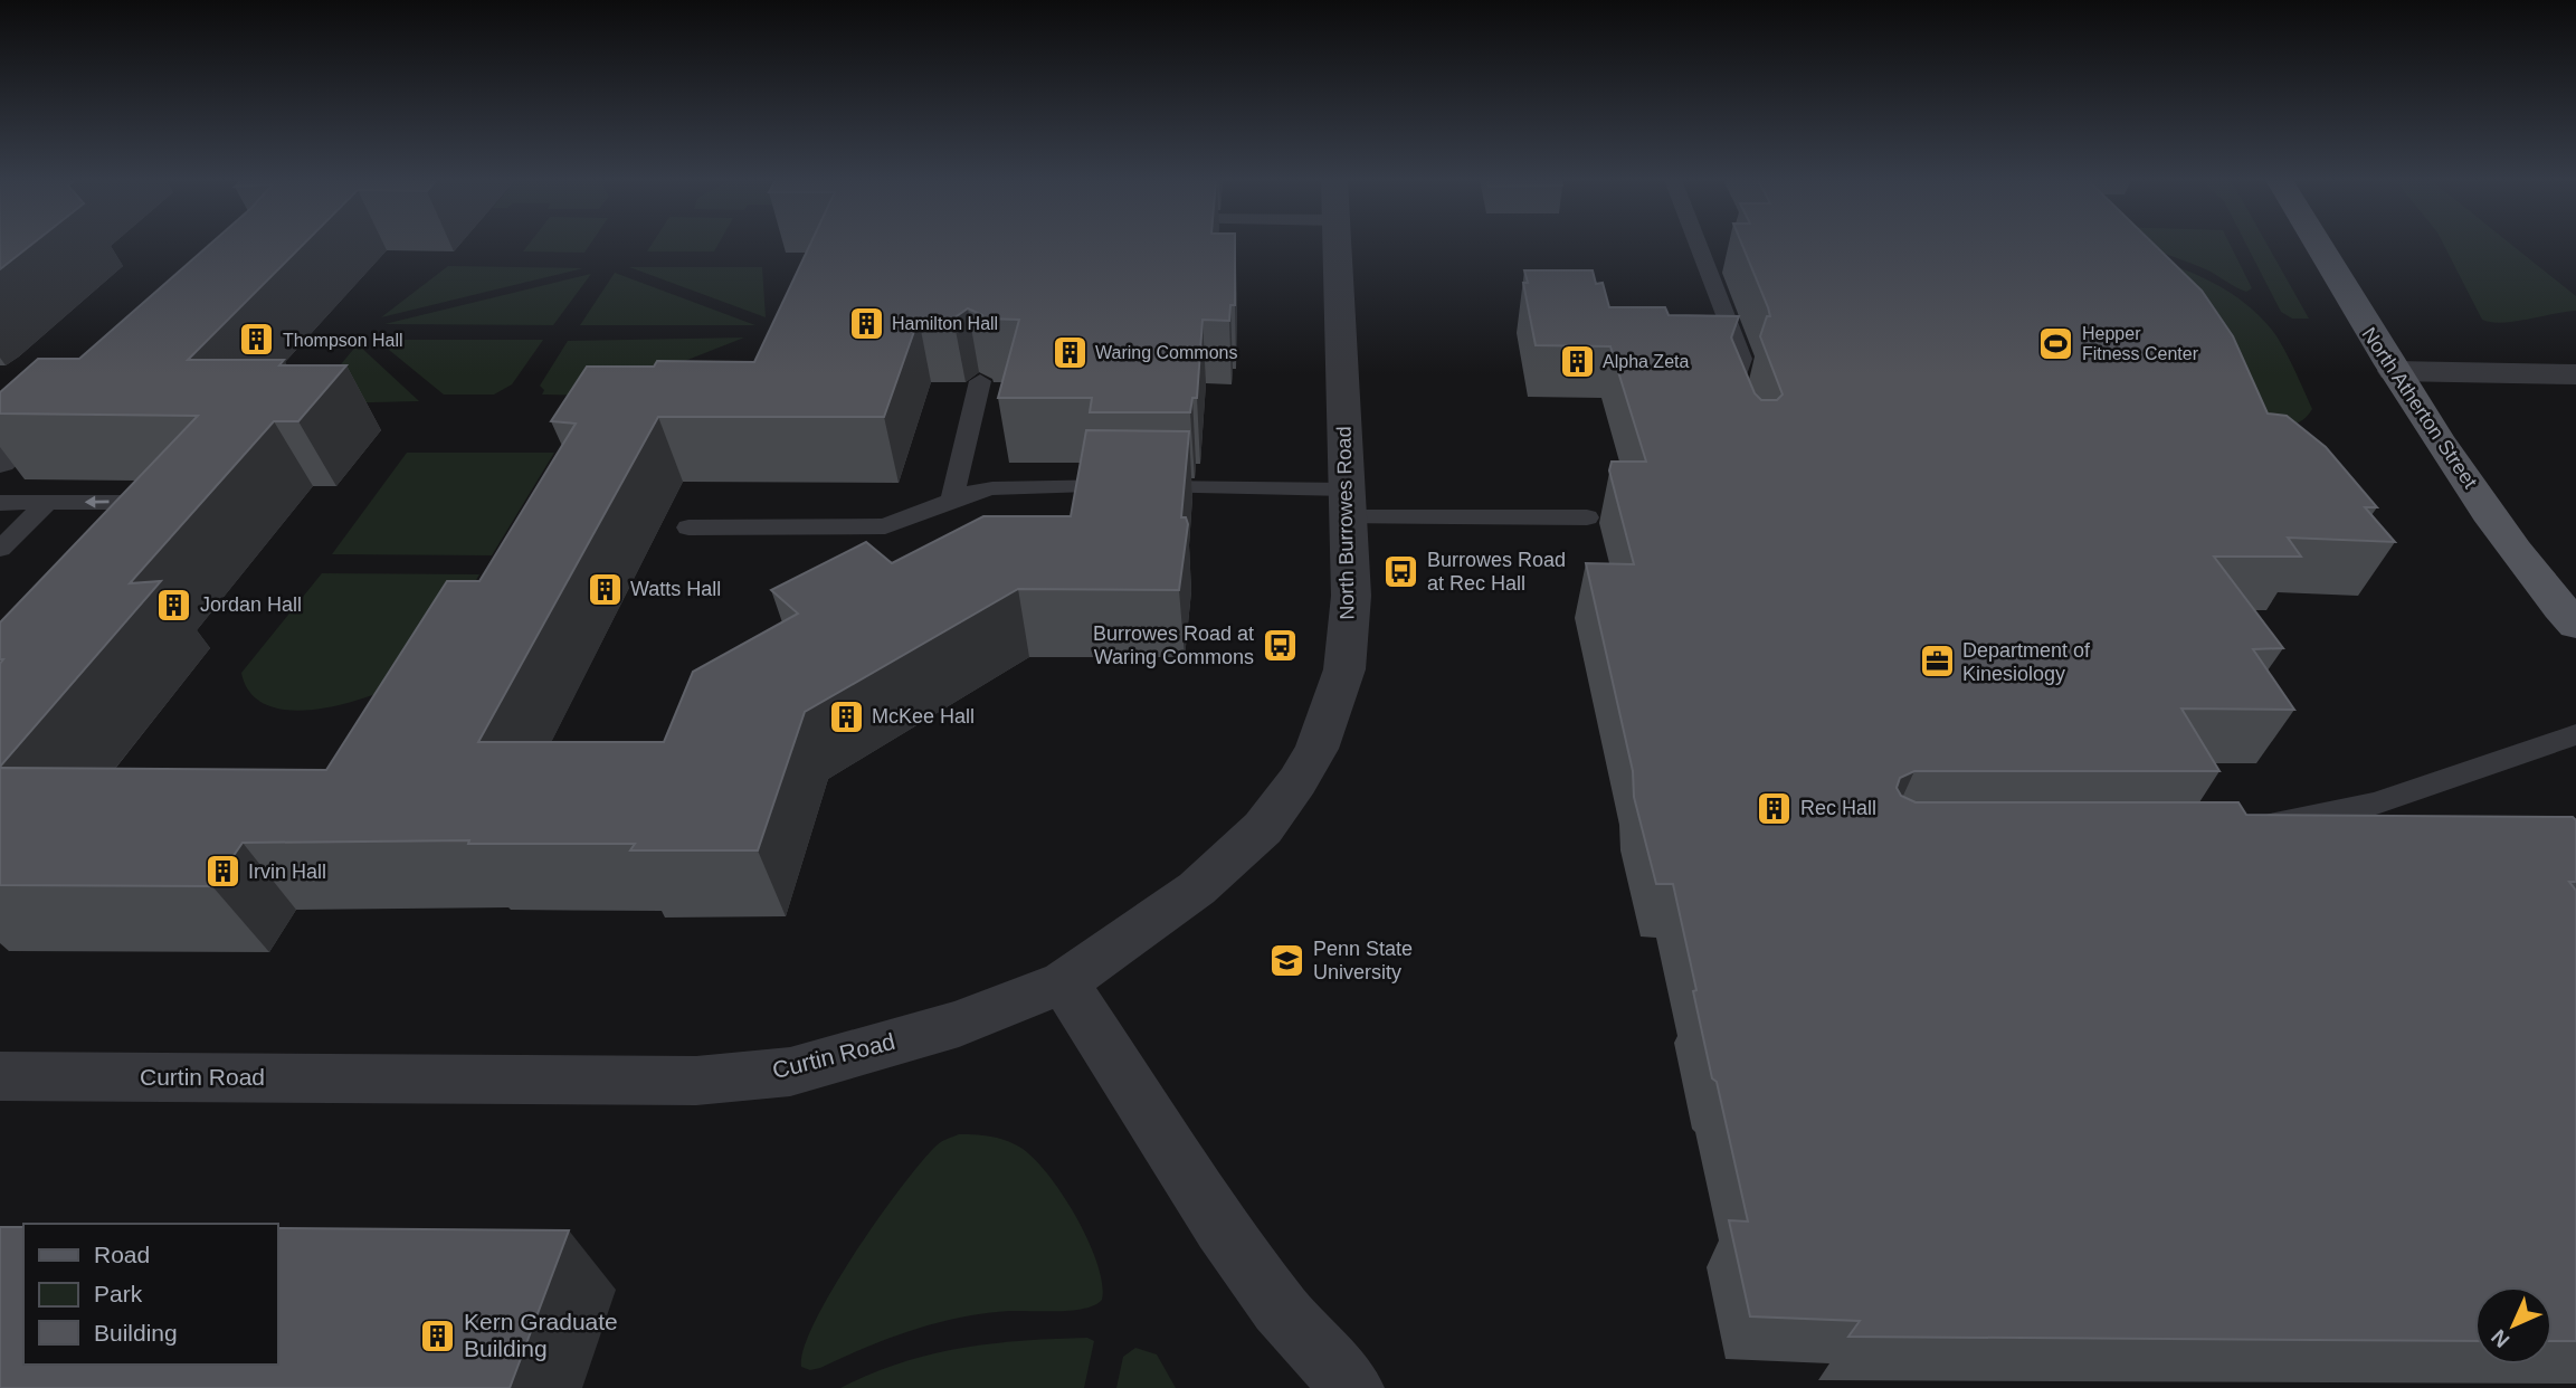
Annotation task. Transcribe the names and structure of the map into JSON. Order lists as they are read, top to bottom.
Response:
{
  "streets": {
    "main road": ["North Atherton Street"],
    "street": ["North Burrowes Road", "Curtin Road"]
  },
  "crossings": [
    ["North Burrowes Road", "Curtin Road"]
  ],
  "places": {
    "building": [
      "Hamilton Hall",
      "Thompson Hall",
      "Waring Commons",
      "Alpha Zeta",
      "Watts Hall",
      "Jordan Hall",
      "McKee Hall",
      "Rec Hall",
      "Irvin Hall",
      "Kern Graduate Building"
    ],
    "sports": ["Hepper Fitness Center"],
    "bus stop": ["Burrowes Road at Rec Hall", "Burrowes Road at Waring Commons"],
    "office": ["Department of Kinesiology"],
    "school or university": ["Penn State University"]
  },
  "legend": ["Road", "Park", "Building"],
  "north": "bottom left"
}
